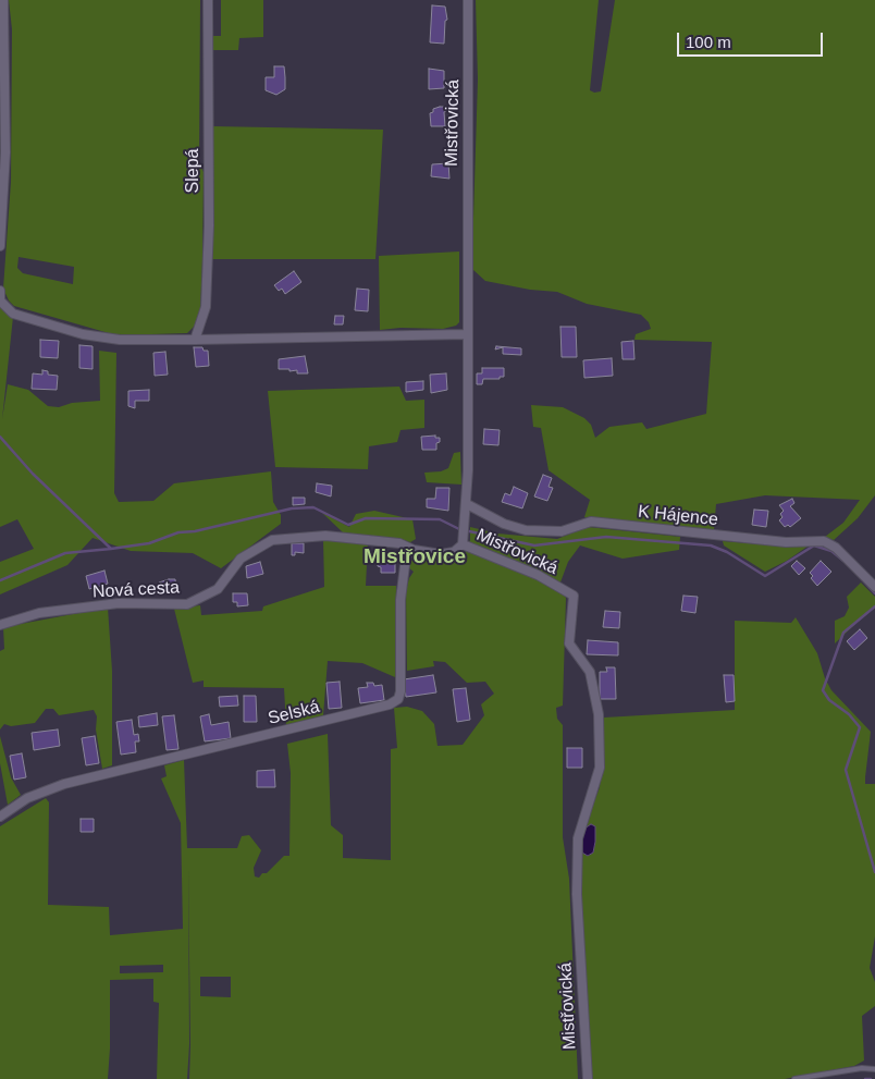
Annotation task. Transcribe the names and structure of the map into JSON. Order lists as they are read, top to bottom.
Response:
{
  "streets": {
    "street": [
      "Mistřovická",
      "Slepá",
      "K Hájence",
      "Nová cesta",
      "Selská"
    ]
  },
  "crossings": [
    ["Mistřovická", "K Hájence"],
    ["Nová cesta", "Selská"]
  ],
  "districts": ["Mistřovice"],
  "scale_bar": "100 m"
}
